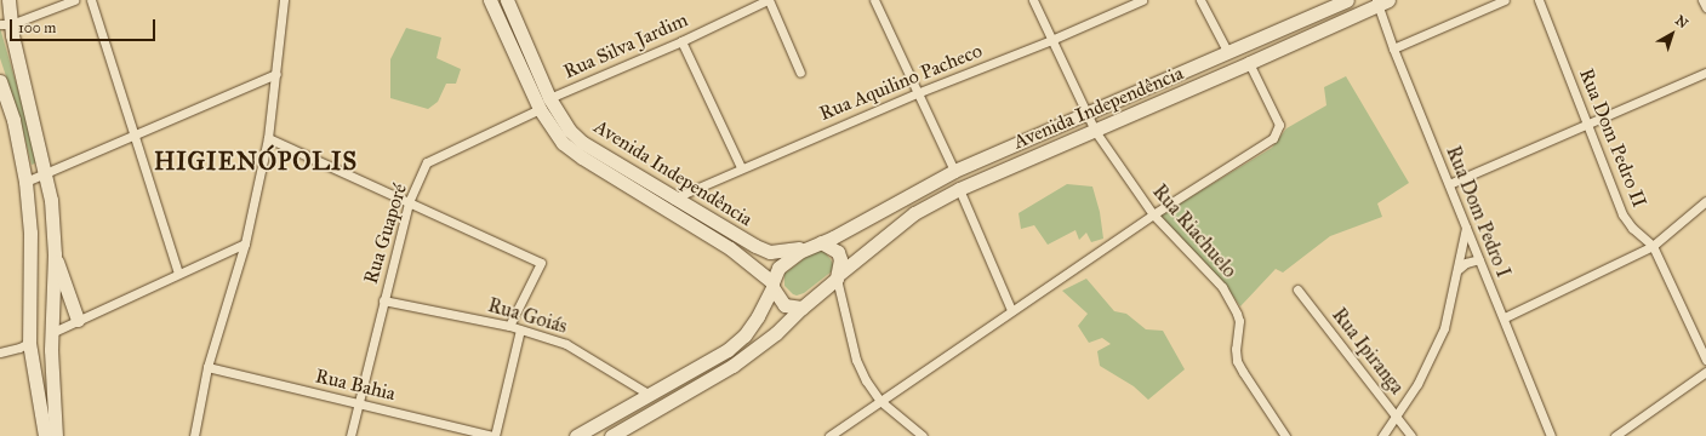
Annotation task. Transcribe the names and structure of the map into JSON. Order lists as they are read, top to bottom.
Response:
{
  "streets": {
    "main road": ["Avenida Independência"],
    "street": [
      "Rua Silva Jardim",
      "Rua Aquilino Pacheco",
      "Rua Dom Pedro II",
      "Rua Dom Pedro I",
      "Rua Riachuelo",
      "Rua Guaporé",
      "Rua Goiás",
      "Rua Ipiranga",
      "Rua Bahia"
    ]
  },
  "crossings": [
    ["Rua Silva Jardim", "Avenida Independência"],
    ["Rua Aquilino Pacheco", "Avenida Independência"],
    ["Rua Aquilino Pacheco", "Rua Riachuelo"],
    ["Avenida Independência", "Rua Dom Pedro I"],
    ["Avenida Independência", "Rua Riachuelo"],
    ["Avenida Independência", "Rua Guaporé"],
    ["Rua Guaporé", "Rua Goiás"],
    ["Rua Guaporé", "Rua Bahia"]
  ],
  "districts": ["HIGIENÓPOLIS"],
  "scale_bar": "100 m",
  "north": "top right"
}
